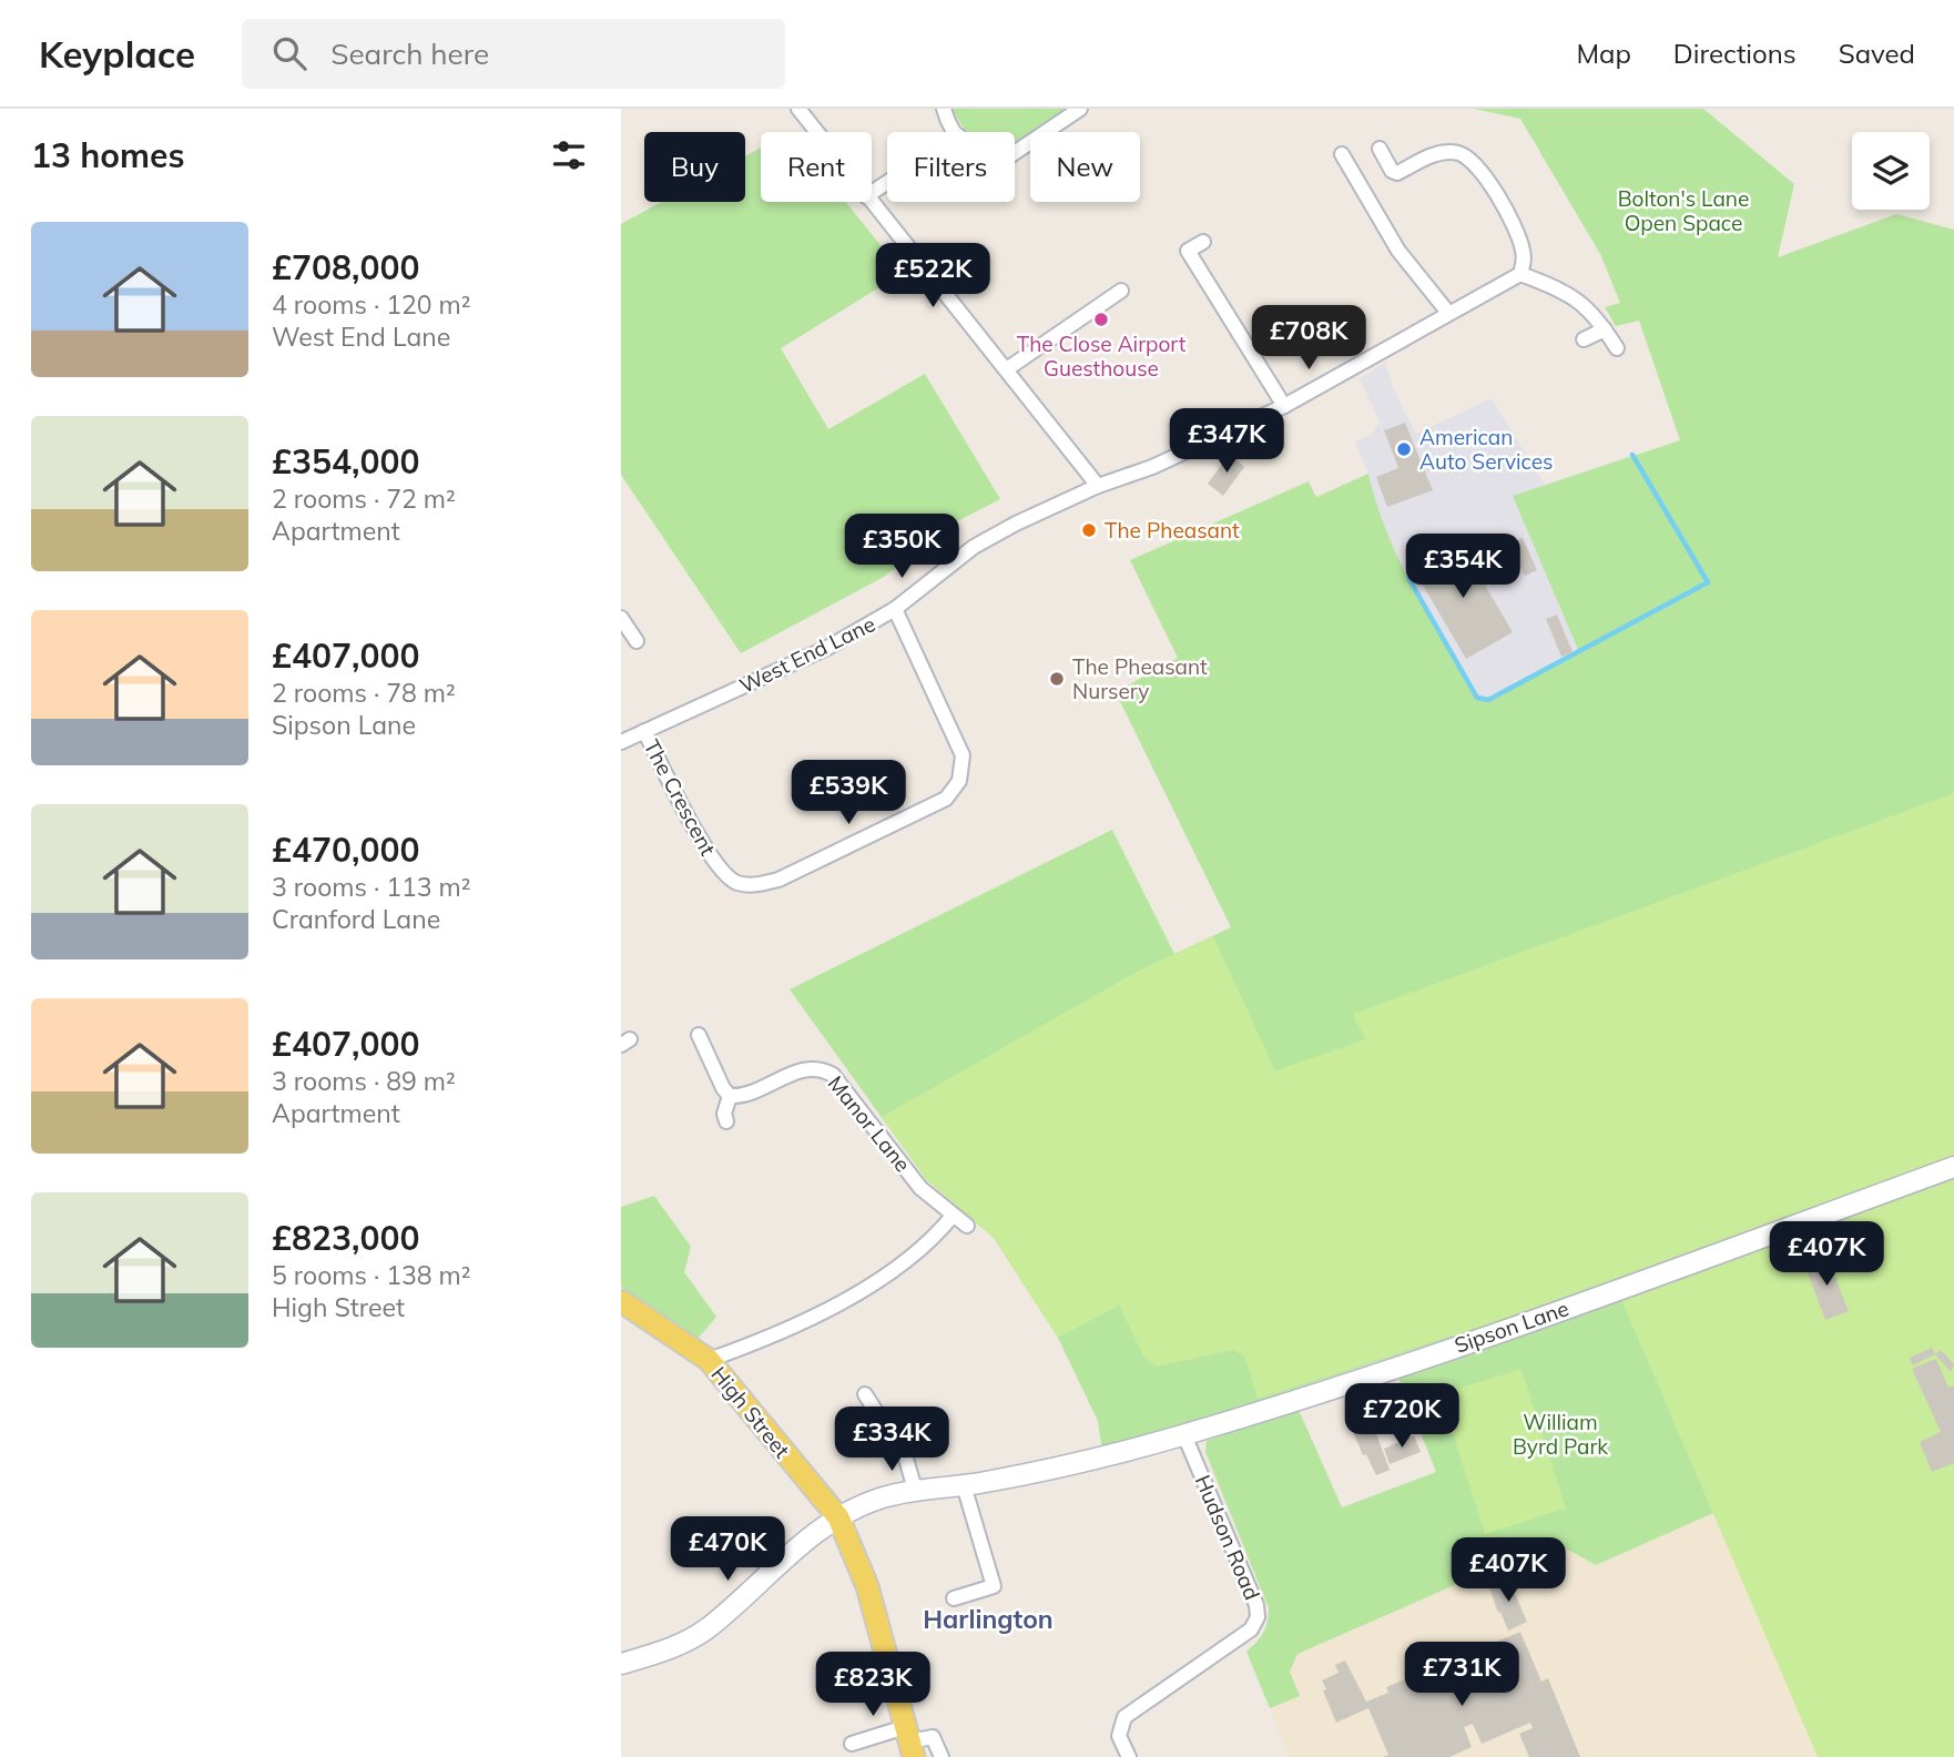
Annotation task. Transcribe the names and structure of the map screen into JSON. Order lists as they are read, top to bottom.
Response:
{
  "streets": {
    "main road": ["High Street"],
    "street": [
      "West End Lane",
      "The Crescent",
      "Manor Lane",
      "Sipson Lane",
      "Hudson Road"
    ]
  },
  "crossings": [
    ["West End Lane", "The Crescent"],
    ["Sipson Lane", "High Street"],
    ["Sipson Lane", "Hudson Road"]
  ],
  "districts": ["Harlington"],
  "parks": ["Bolton's Lane Open Space", "William Byrd Park"],
  "places": [
    "The Close Airport Guesthouse",
    "American Auto Services",
    "The Pheasant",
    "The Pheasant Nursery"
  ],
  "page": {
    "header": "Keyplace",
    "search": "Search here",
    "nav": ["Map", "Directions", "Saved"],
    "heading": "13 homes",
    "chip": [
      "Buy",
      "Rent",
      "Filters",
      "New"
    ],
    "list": [
      {
        "name": "£708,000",
        "note": "4 rooms · 120 m² · West End Lane"
      },
      {
        "name": "£354,000",
        "note": "2 rooms · 72 m² · Apartment"
      },
      {
        "name": "£407,000",
        "note": "2 rooms · 78 m² · Sipson Lane"
      },
      {
        "name": "£470,000",
        "note": "3 rooms · 113 m² · Cranford Lane"
      },
      {
        "name": "£407,000",
        "note": "3 rooms · 89 m² · Apartment"
      },
      {
        "name": "£823,000",
        "note": "5 rooms · 138 m² · High Street"
      }
    ],
    "price": [
      "£522K",
      "£708K",
      "£347K",
      "£350K",
      "£354K",
      "£539K",
      "£407K",
      "£720K",
      "£334K",
      "£470K",
      "£407K",
      "£731K",
      "£823K"
    ]
  }
}
